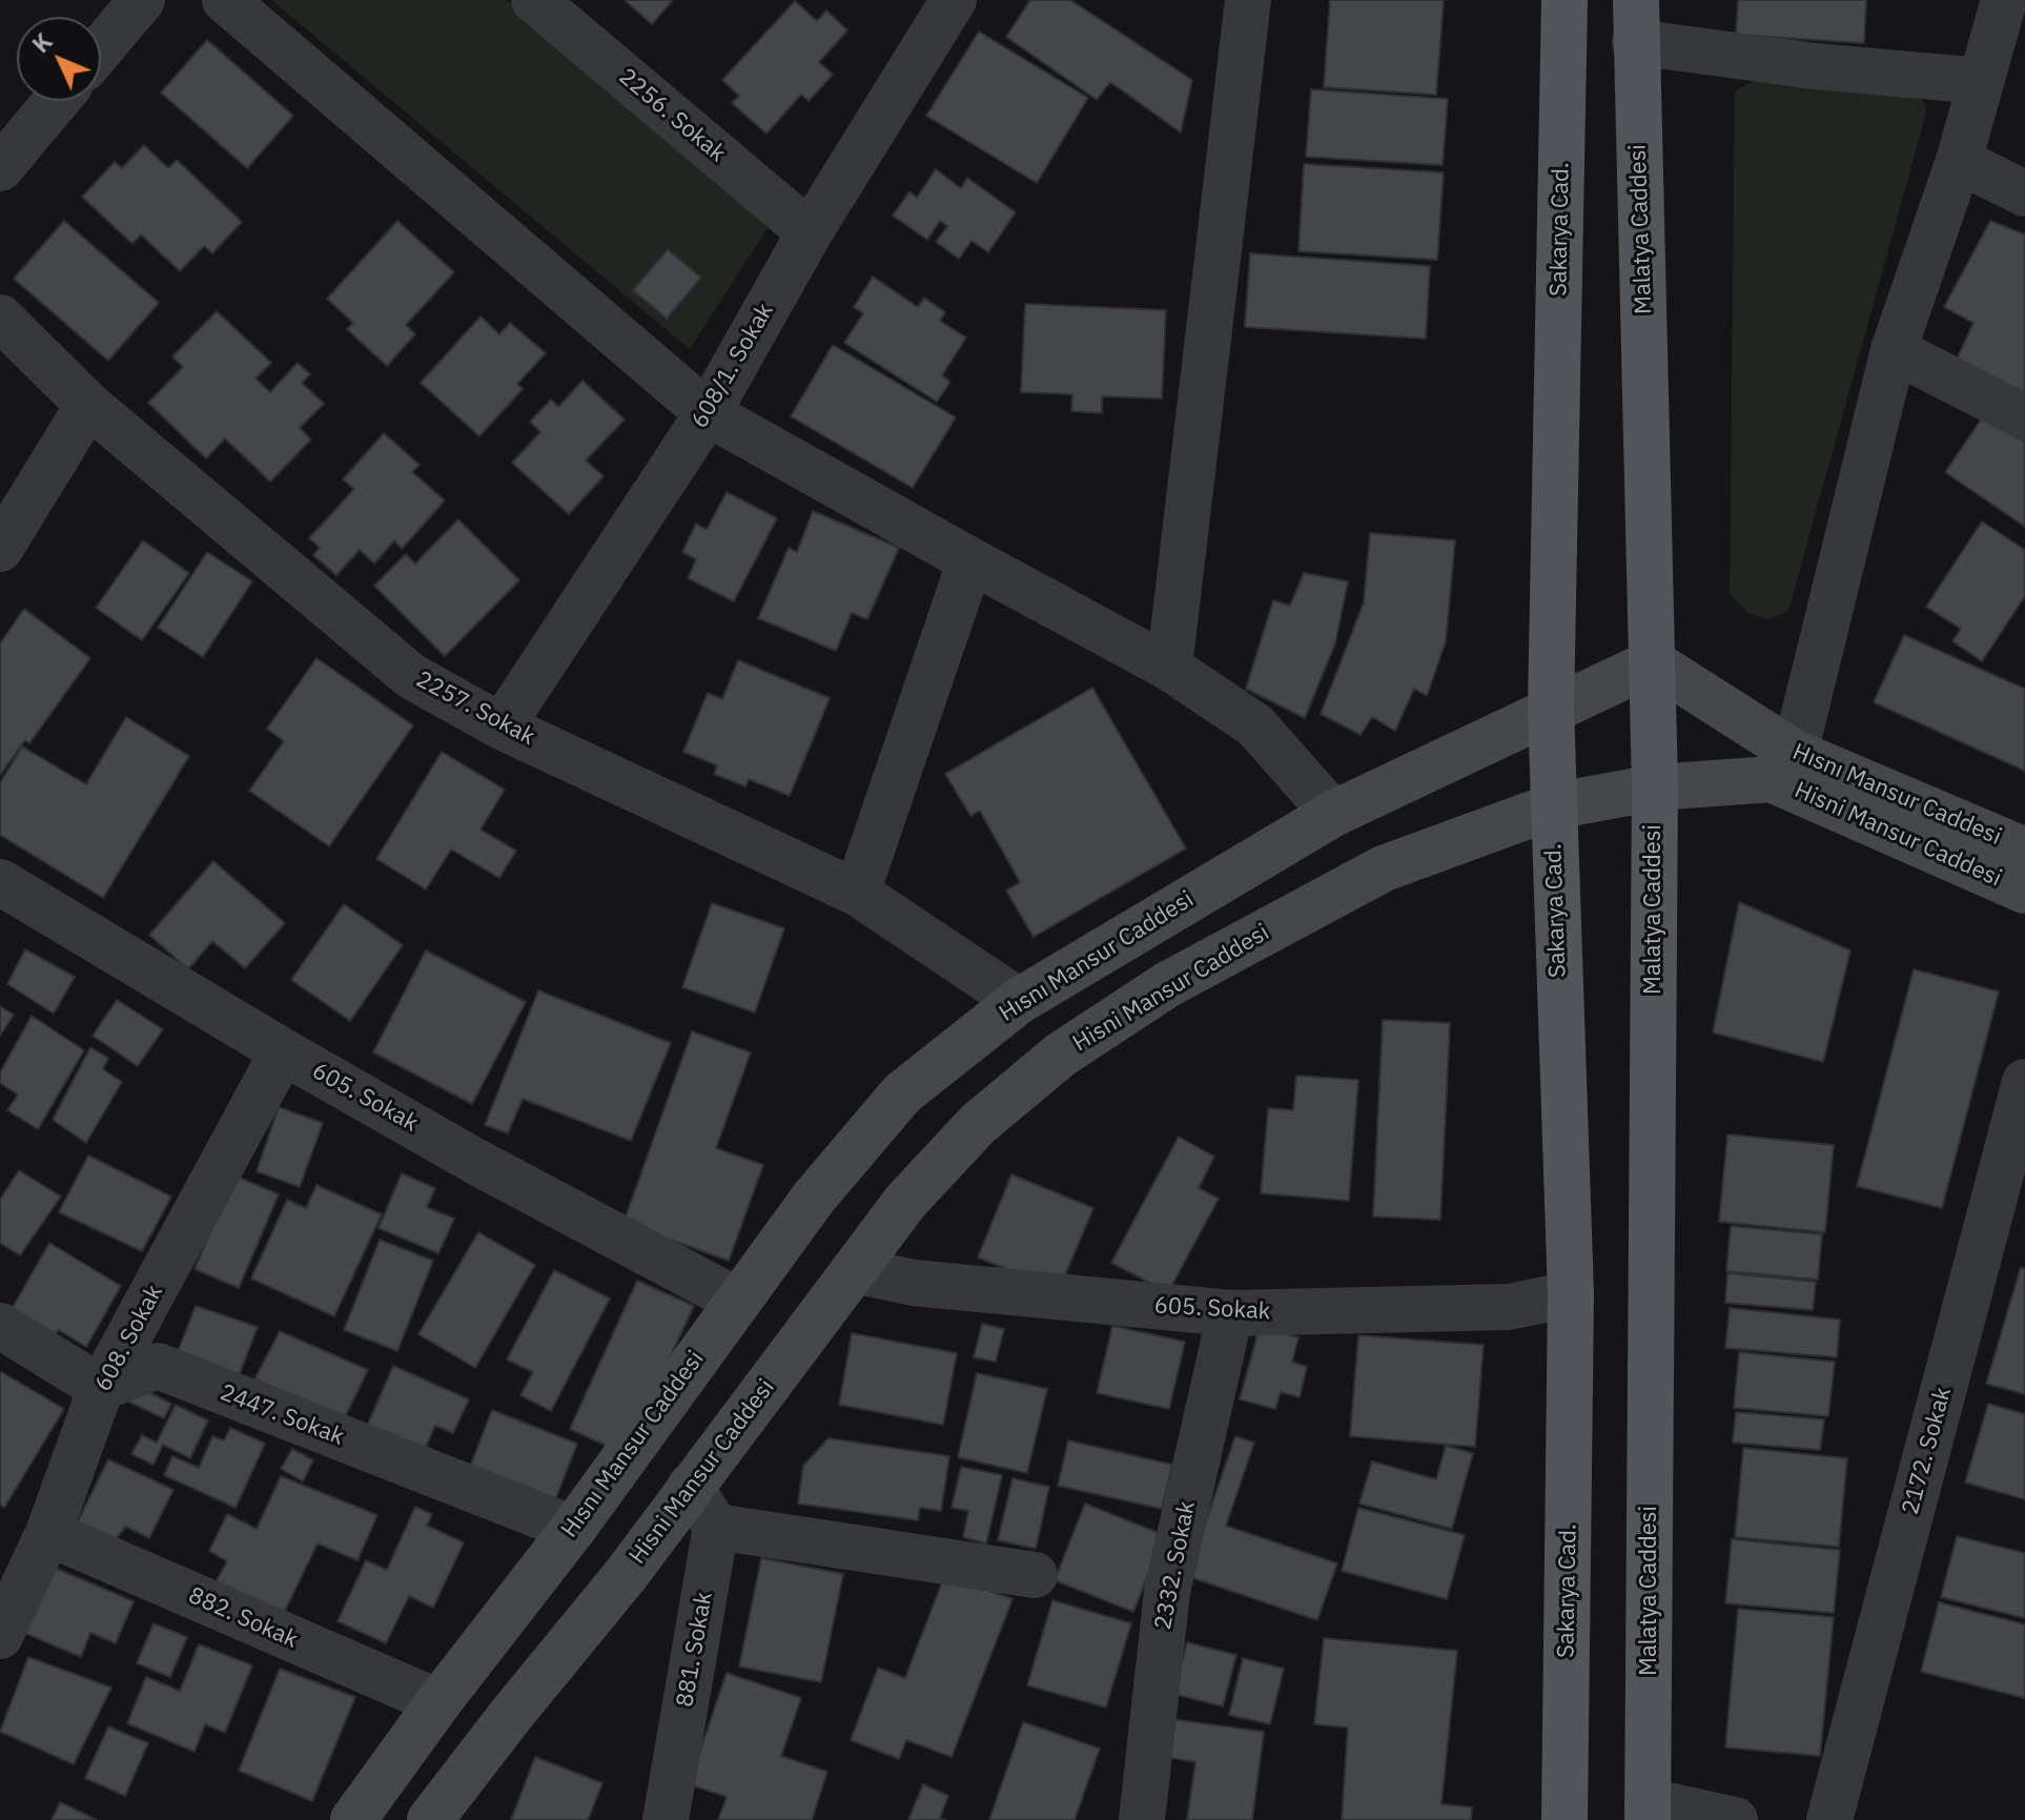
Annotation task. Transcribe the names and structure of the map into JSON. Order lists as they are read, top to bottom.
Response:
{
  "streets": {
    "main road": [
      "Sakarya Cad.",
      "Malatya Caddesi",
      "Hısnı Mansur Caddesi",
      "Hisni Mansur Caddesi"
    ],
    "street": [
      "2256. Sokak",
      "608/1. Sokak",
      "2257. Sokak",
      "605. Sokak",
      "608. Sokak",
      "2447. Sokak",
      "2172. Sokak",
      "2332. Sokak",
      "882. Sokak",
      "881. Sokak"
    ]
  },
  "crossings": [
    ["2256. Sokak", "608/1. Sokak"],
    ["Sakarya Cad.", "Hısnı Mansur Caddesi"],
    ["Sakarya Cad.", "Hisni Mansur Caddesi"],
    ["Sakarya Cad.", "605. Sokak"],
    ["Malatya Caddesi", "Hısnı Mansur Caddesi"],
    ["Malatya Caddesi", "Hisni Mansur Caddesi"],
    ["608/1. Sokak", "2257. Sokak"],
    ["2257. Sokak", "Hısnı Mansur Caddesi"],
    ["Hısnı Mansur Caddesi", "605. Sokak"],
    ["Hısnı Mansur Caddesi", "2447. Sokak"],
    ["Hısnı Mansur Caddesi", "882. Sokak"],
    ["Hisni Mansur Caddesi", "605. Sokak"],
    ["605. Sokak", "608. Sokak"],
    ["605. Sokak", "2332. Sokak"],
    ["608. Sokak", "2447. Sokak"],
    ["608. Sokak", "882. Sokak"]
  ],
  "north": "top left"
}
